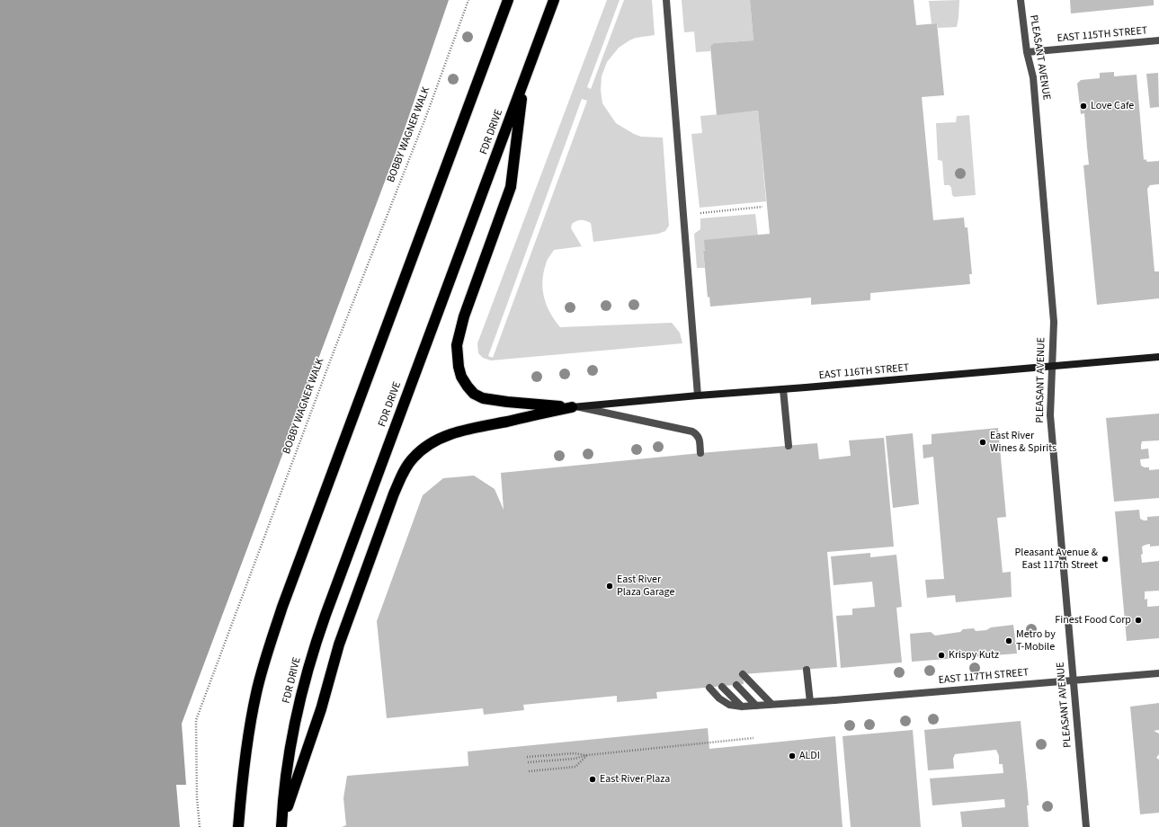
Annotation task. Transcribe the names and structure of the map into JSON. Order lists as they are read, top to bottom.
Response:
{
  "streets": {
    "highway": ["FDR DRIVE"],
    "street": [
      "EAST 115TH STREET",
      "PLEASANT AVENUE",
      "EAST 116TH STREET",
      "EAST 117TH STREET"
    ],
    "path": ["BOBBY WAGNER WALK"]
  },
  "crossings": [
    ["EAST 115TH STREET", "PLEASANT AVENUE"],
    ["PLEASANT AVENUE", "EAST 116TH STREET"],
    ["PLEASANT AVENUE", "EAST 117TH STREET"]
  ],
  "places": [
    "Love Cafe",
    "East River Wines & Spirits",
    "Pleasant Avenue & East 117th Street",
    "East River Plaza Garage",
    "Finest Food Corp",
    "Metro by T-Mobile",
    "Krispy Kutz",
    "ALDI",
    "East River Plaza"
  ]
}
